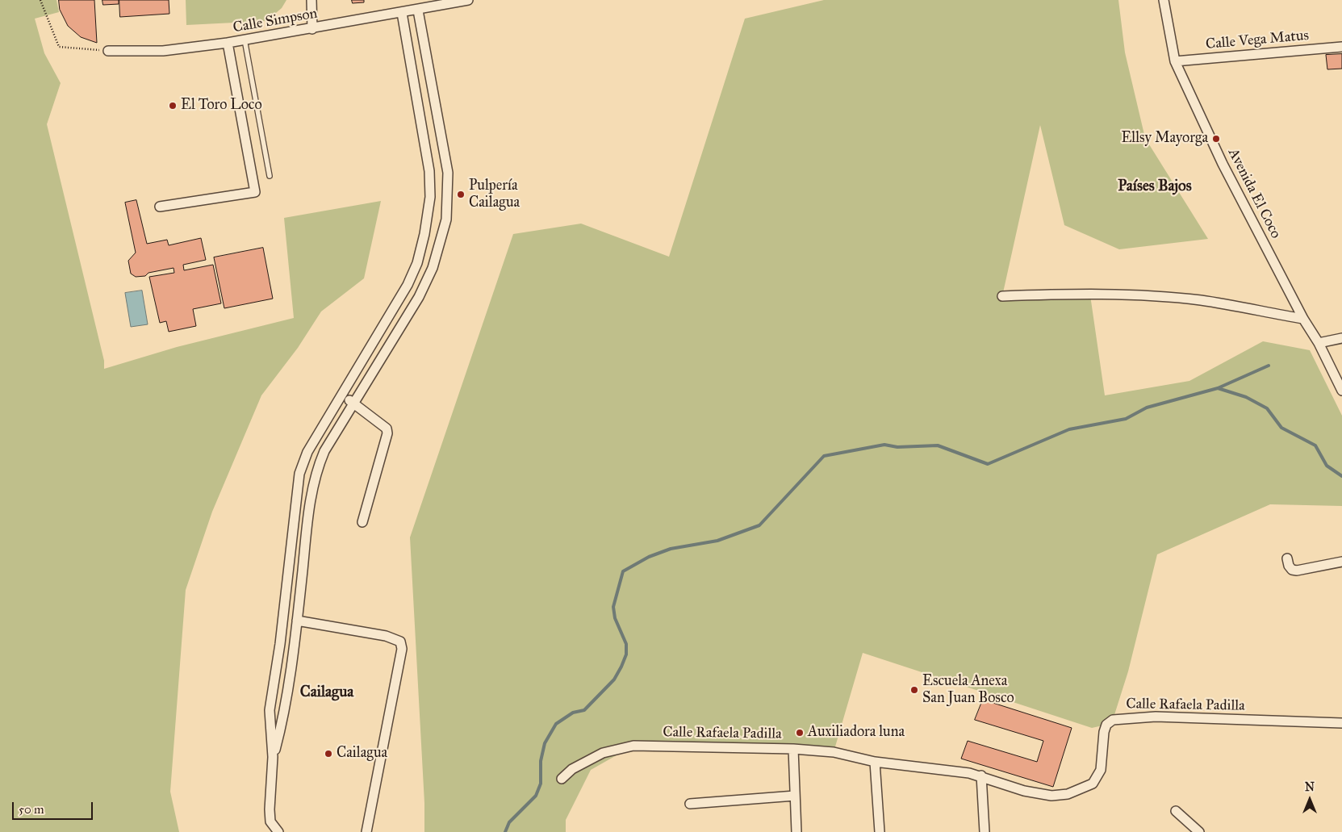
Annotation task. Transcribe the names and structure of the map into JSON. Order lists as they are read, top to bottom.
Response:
{
  "streets": {
    "street": [
      "Calle Simpson",
      "Calle Vega Matus",
      "Avenida El Coco",
      "Calle Rafaela Padilla"
    ]
  },
  "crossings": [
    ["Calle Vega Matus", "Avenida El Coco"]
  ],
  "districts": ["Países Bajos", "Cailagua"],
  "places": [
    "El Toro Loco",
    "Ellsy Mayorga",
    "Pulpería Cailagua",
    "Escuela Anexa San Juan Bosco",
    "Auxiliadora luna",
    "Cailagua"
  ],
  "scale_bar": "50 m",
  "north": "top"
}
